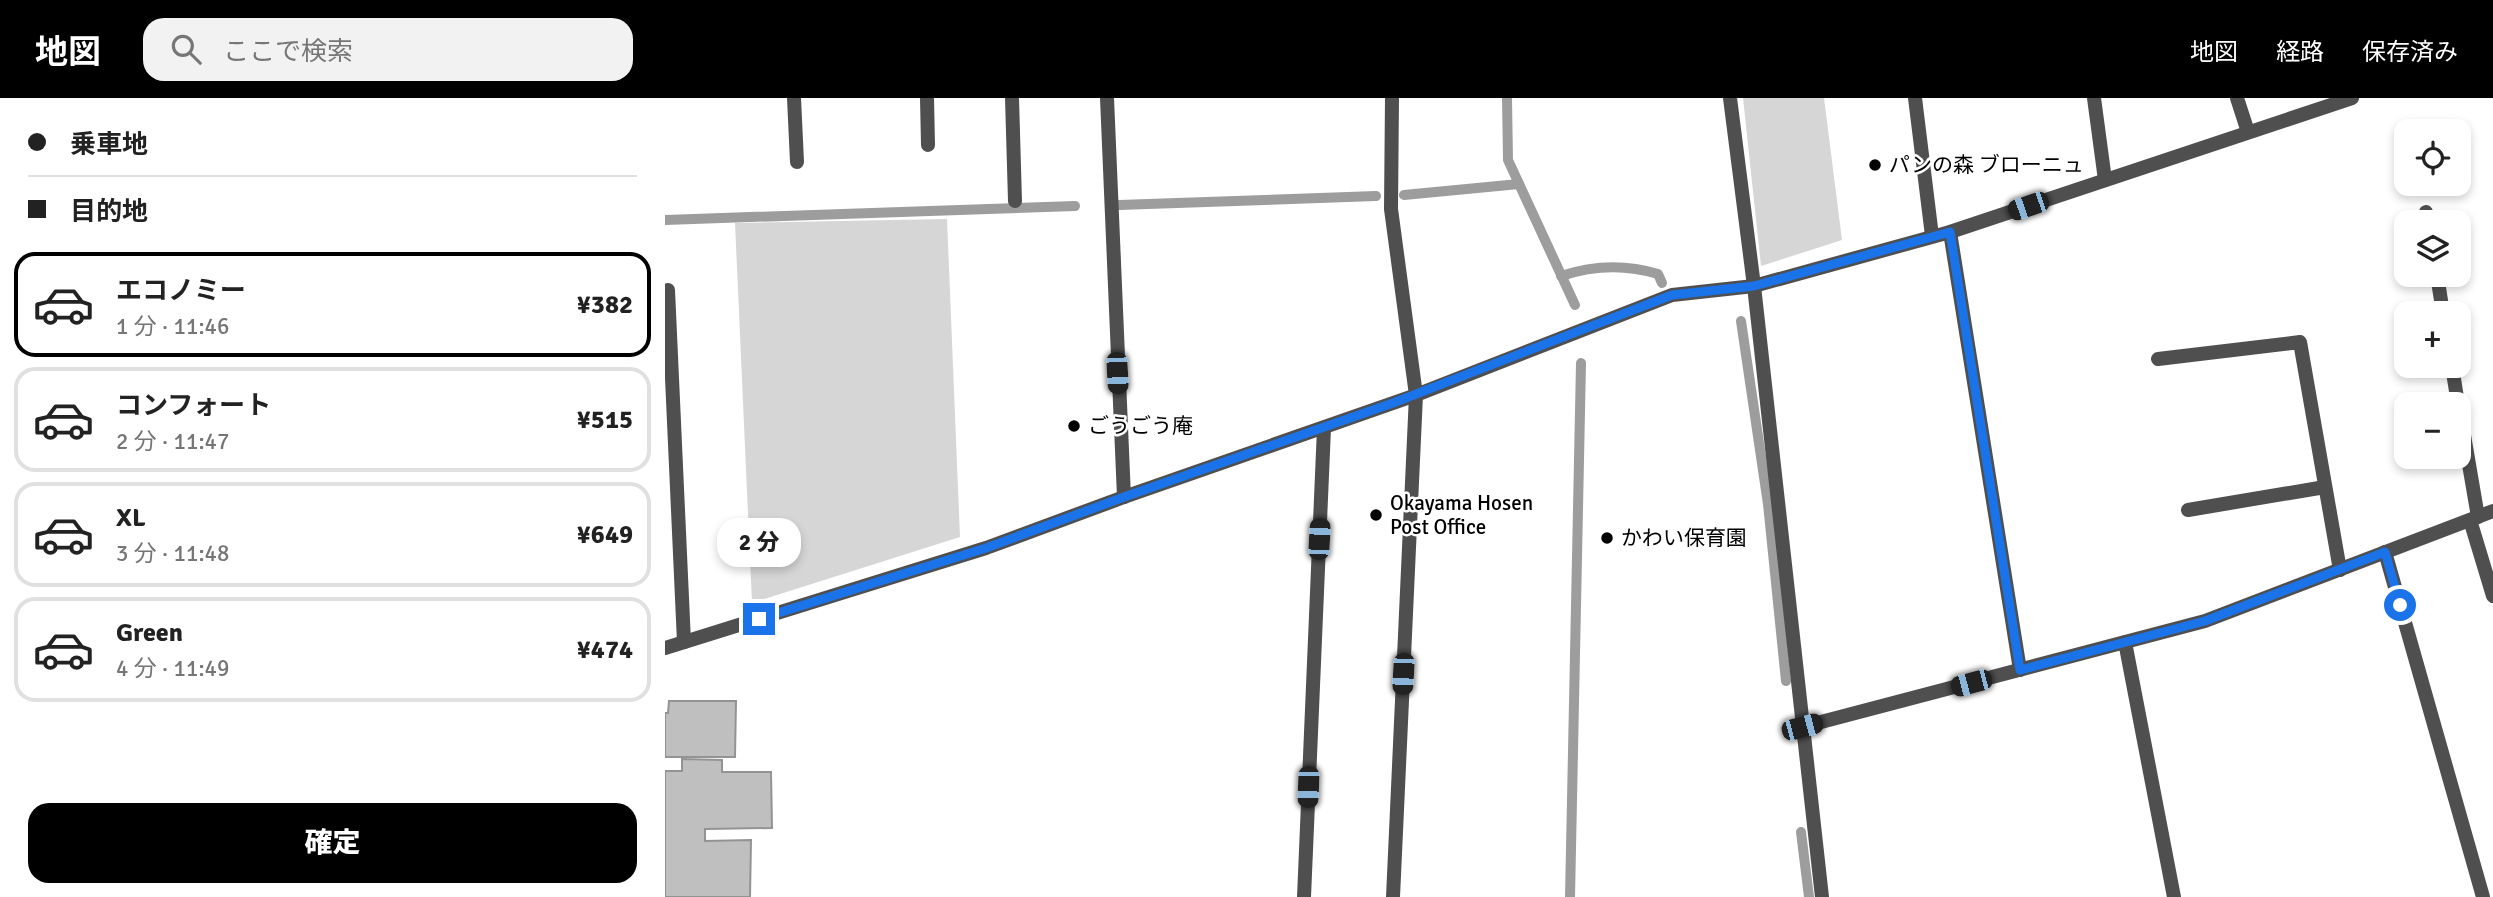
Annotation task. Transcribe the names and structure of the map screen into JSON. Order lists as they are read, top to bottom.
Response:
{
  "places": [
    "パンの森 ブローニュ",
    "ごうごう庵",
    "Okayama Hosen Post Office",
    "かわい保育園"
  ],
  "page": {
    "header": "地図",
    "search": "ここで検索",
    "nav": ["地図", "経路", "保存済み"],
    "banner": ["乗車地", "目的地"],
    "map_buttons": ["+", "−"],
    "list": [
      {
        "name": "エコノミー",
        "note": "1 分 · 11:46",
        "value": "¥382"
      },
      {
        "name": "コンフォート",
        "note": "2 分 · 11:47",
        "value": "¥515"
      },
      {
        "name": "XL",
        "note": "3 分 · 11:48",
        "value": "¥649"
      },
      {
        "name": "Green",
        "note": "4 分 · 11:49",
        "value": "¥474"
      }
    ],
    "bubble": "2 分",
    "buttons": "確定"
  }
}
